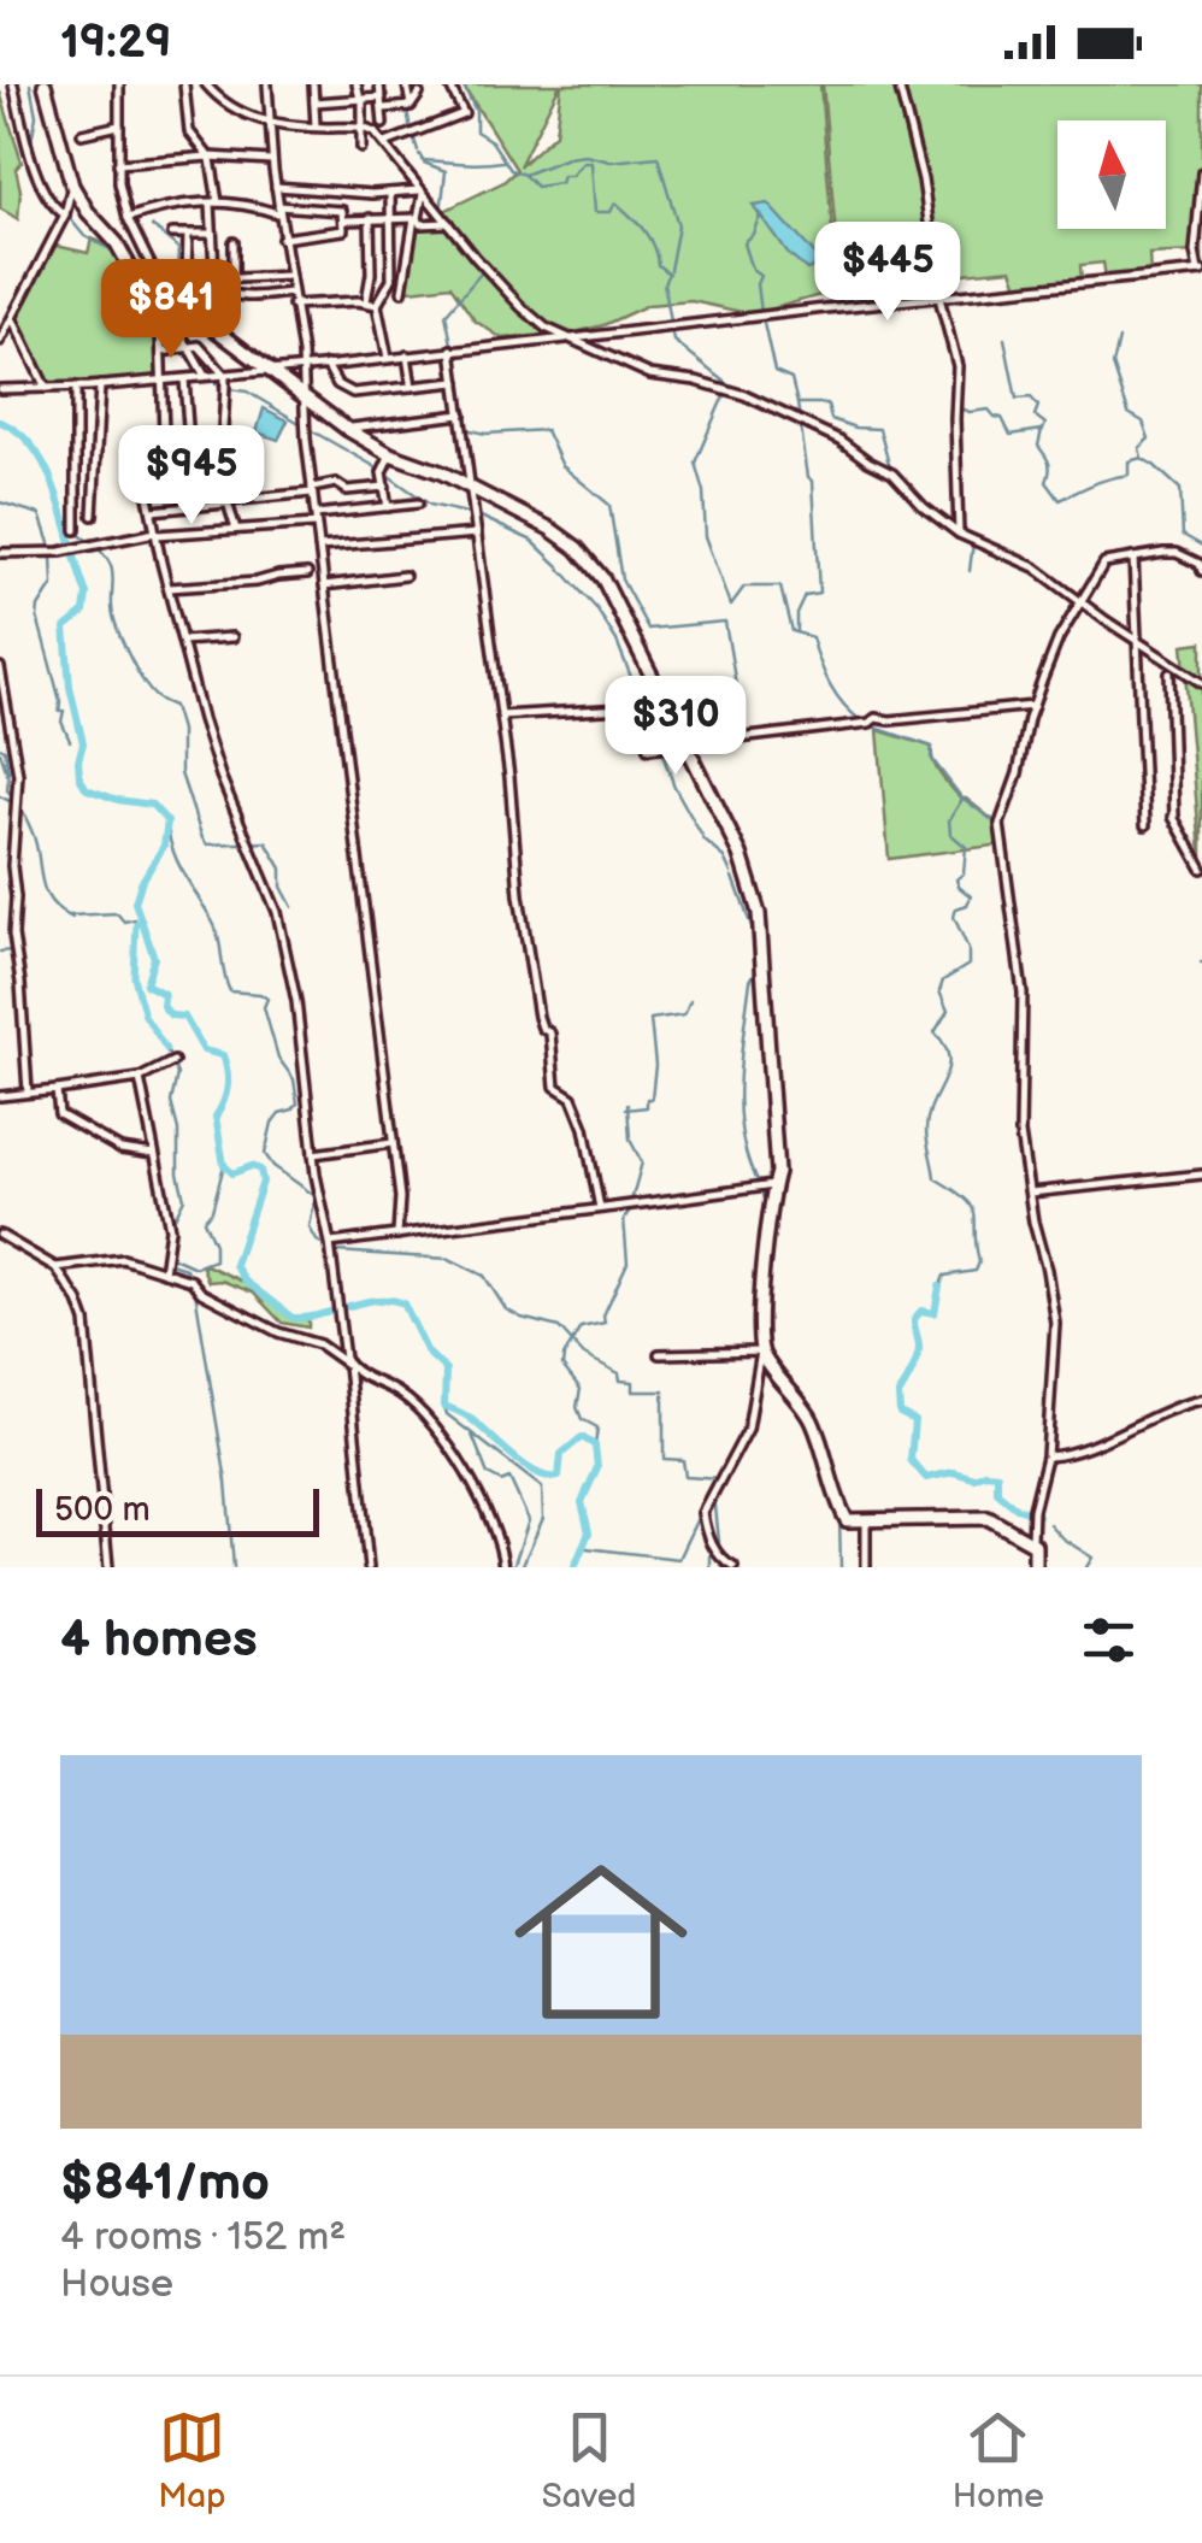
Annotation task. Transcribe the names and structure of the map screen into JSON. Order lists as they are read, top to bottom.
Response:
{
  "scale_bar": "500 m",
  "north": "top",
  "page": {
    "status": "19:29",
    "price": [
      "$445",
      "$841",
      "$945",
      "$310"
    ],
    "scale": "500 m",
    "heading": "4 homes",
    "list": [
      {
        "name": "$841/mo",
        "note": "4 rooms · 152 m² · House"
      }
    ],
    "tabs": ["Map", "Saved", "Home"]
  }
}
